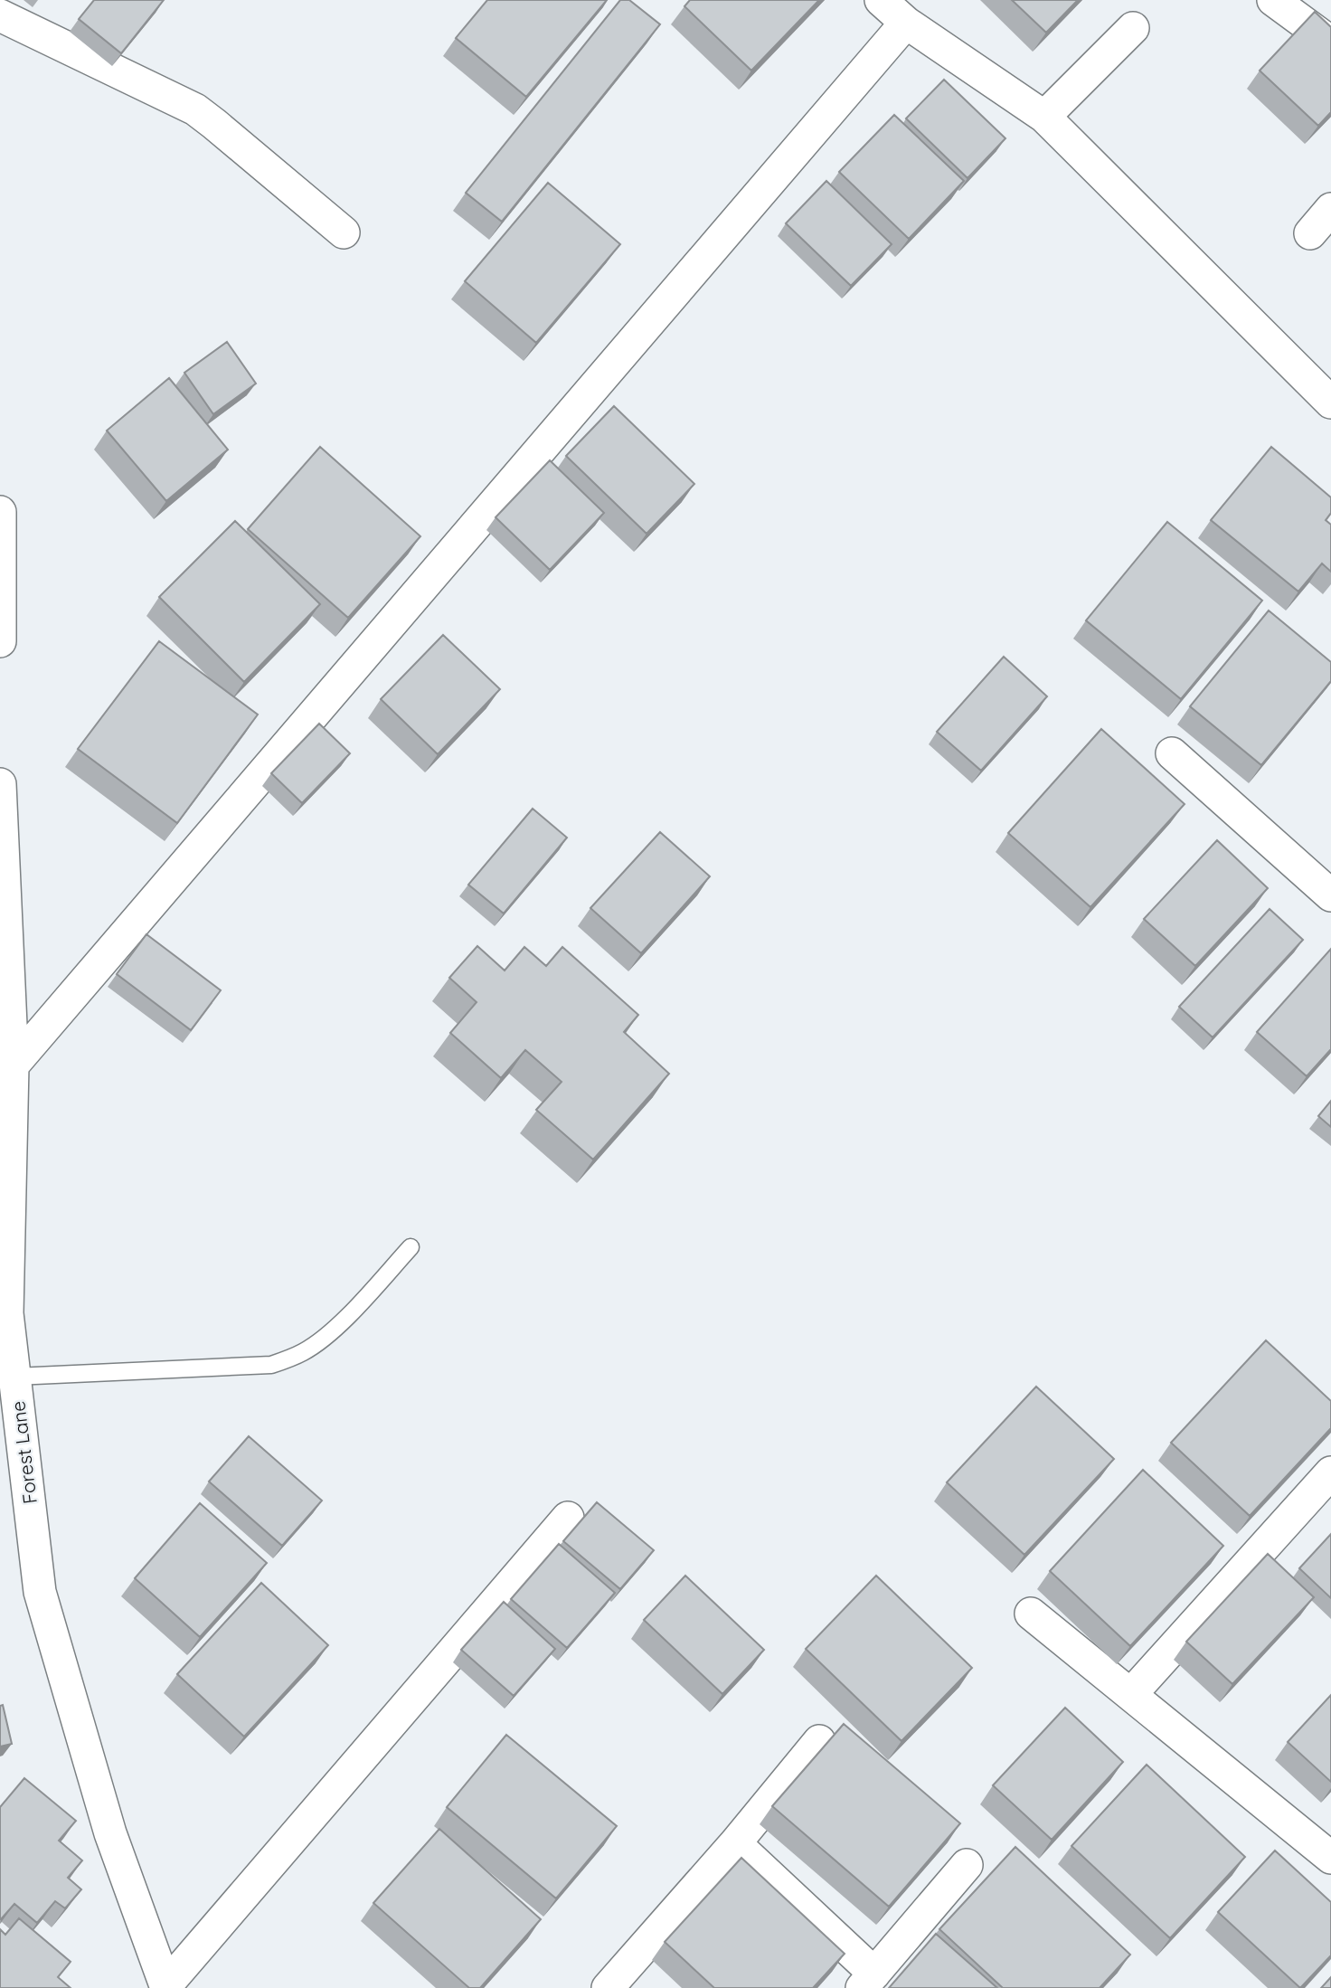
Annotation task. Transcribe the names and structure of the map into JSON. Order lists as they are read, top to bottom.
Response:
{
  "streets": {
    "street": ["Forest Lane"]
  }
}
